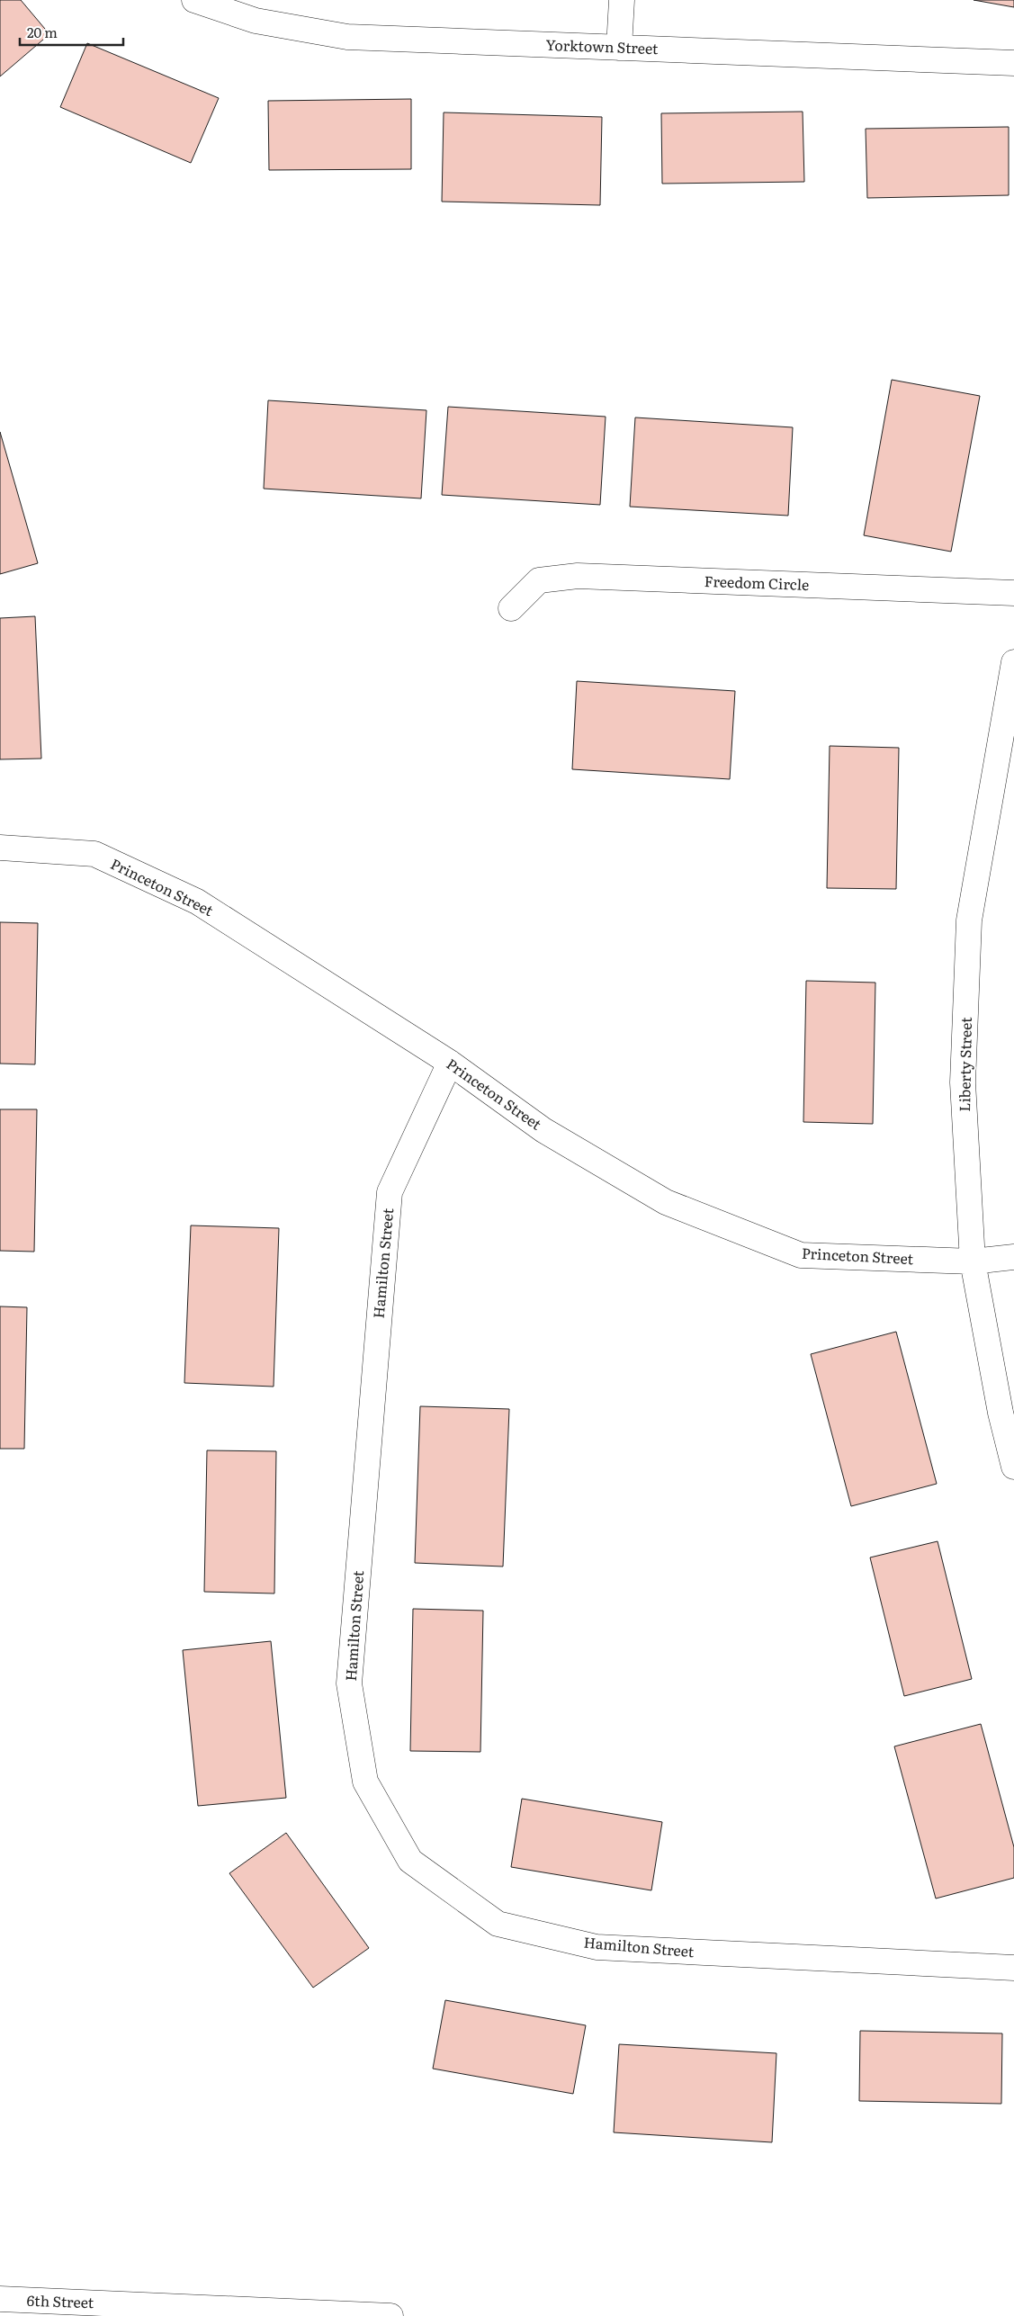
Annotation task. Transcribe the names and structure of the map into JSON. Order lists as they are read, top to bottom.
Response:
{
  "streets": {
    "street": [
      "Yorktown Street",
      "Freedom Circle",
      "Princeton Street",
      "Liberty Street",
      "Hamilton Street",
      "6th Street"
    ]
  },
  "crossings": [
    ["Princeton Street", "Liberty Street"],
    ["Princeton Street", "Hamilton Street"]
  ],
  "scale_bar": "20 m"
}
